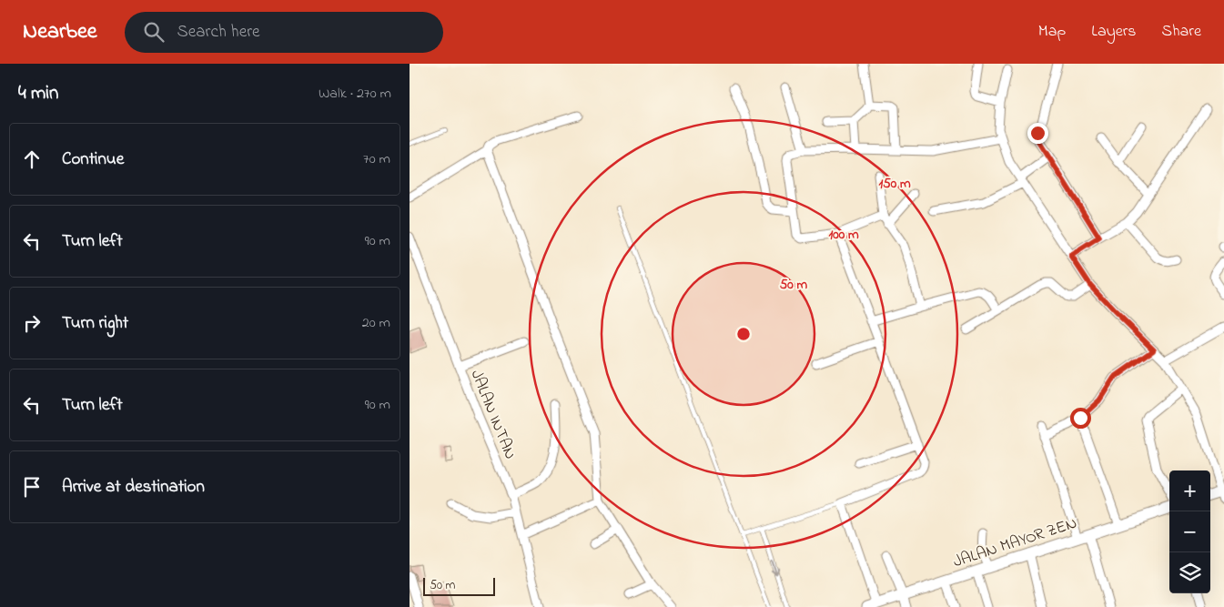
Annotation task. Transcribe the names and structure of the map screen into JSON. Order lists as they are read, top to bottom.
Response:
{
  "streets": {
    "street": ["JALAN INTAN", "JALAN MAYOR ZEN"]
  },
  "scale_bar": "50 m",
  "page": {
    "header": "Nearbee",
    "search": "Search here",
    "nav": ["Map", "Layers", "Share"],
    "heading": ["4 min", "Walk · 270 m"],
    "list": [
      ["Continue", "70 m"],
      ["Turn left", "90 m"],
      ["Turn right", "20 m"],
      ["Turn left", "90 m"],
      "Arrive at destination"
    ],
    "map_buttons": ["+", "−"],
    "scale": "50 m"
  },
  "rings": ["150 m", "100 m", "50 m"]
}
